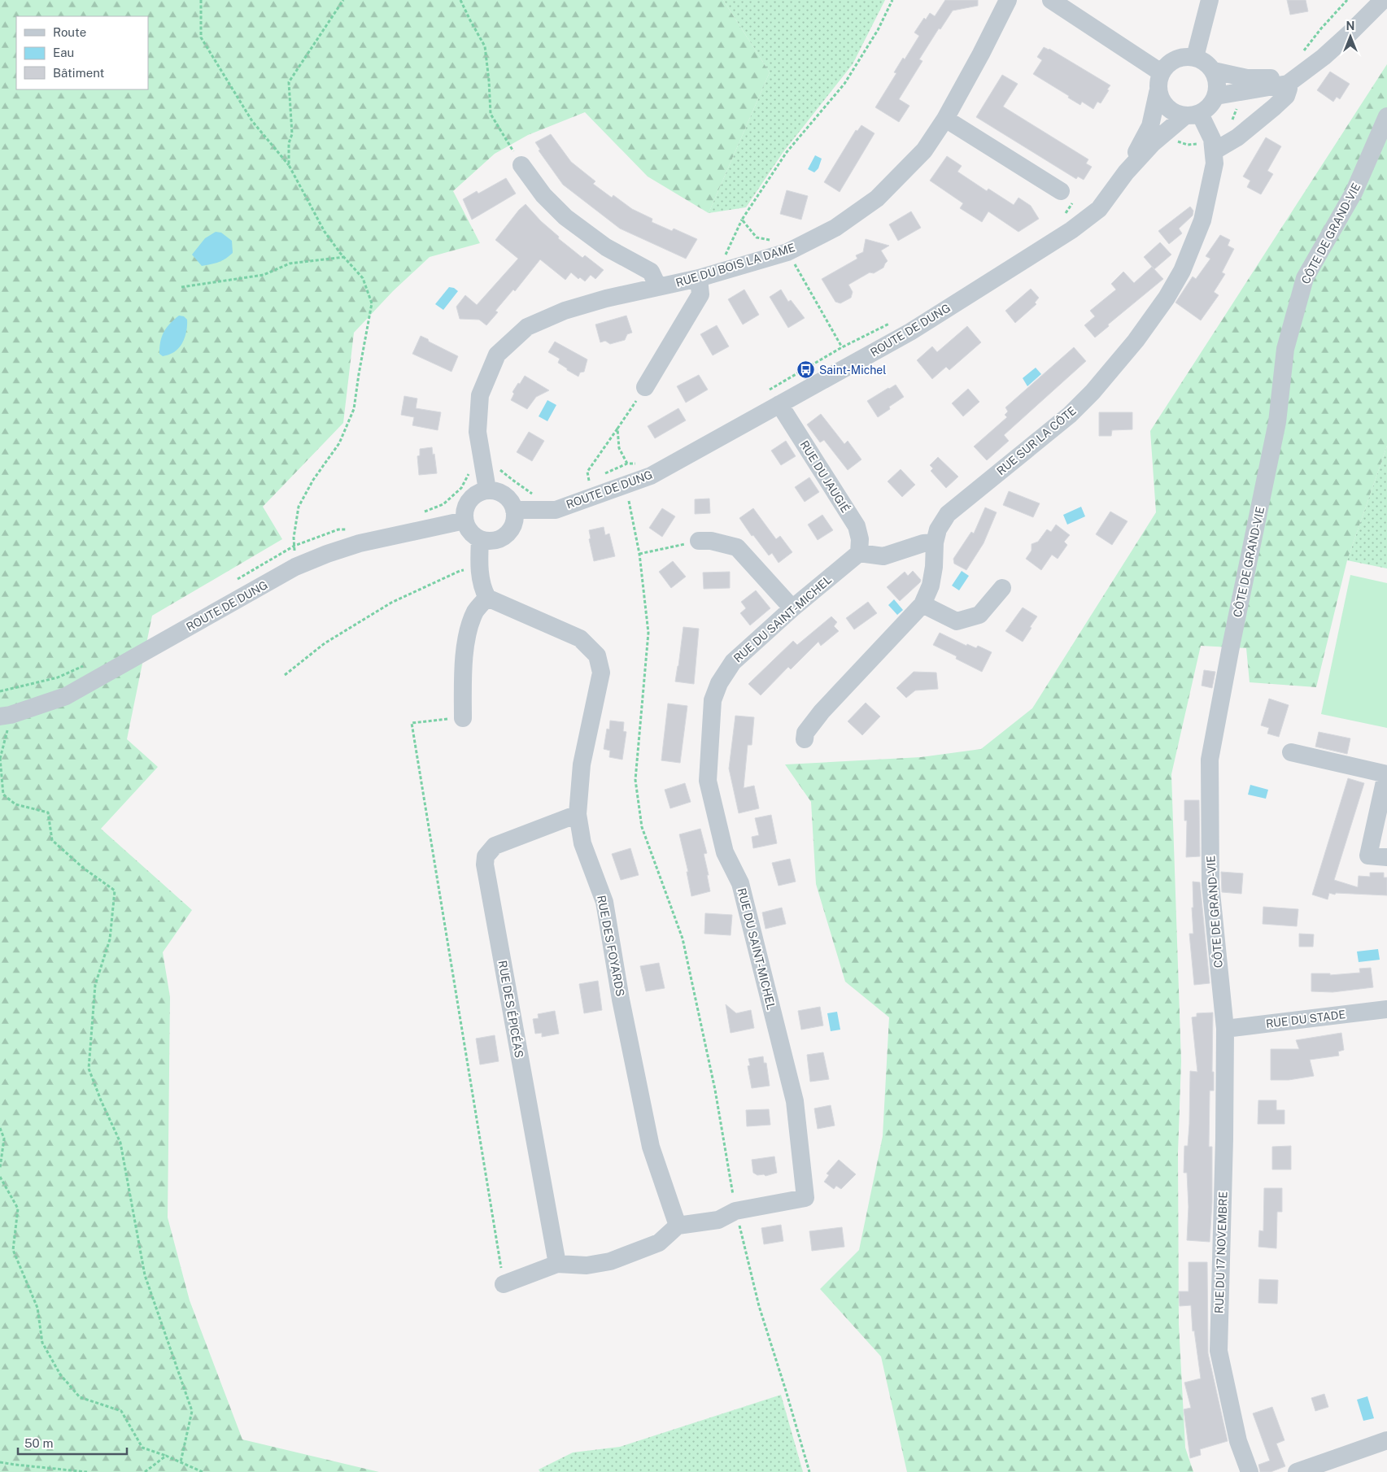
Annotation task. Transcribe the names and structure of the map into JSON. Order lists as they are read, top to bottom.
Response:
{
  "streets": {
    "street": [
      "CÔTE DE GRAND-VIE",
      "RUE DU BOIS LA DAME",
      "ROUTE DE DUNG",
      "RUE SUR LA CÔTE",
      "RUE DU JAUGIÉ",
      "RUE DU SAINT-MICHEL",
      "RUE DES FOYARDS",
      "RUE DES ÉPICÉAS",
      "RUE DU STADE",
      "RUE DU 17 NOVEMBRE"
    ]
  },
  "crossings": [
    ["CÔTE DE GRAND-VIE", "RUE DU STADE"],
    ["CÔTE DE GRAND-VIE", "RUE DU 17 NOVEMBRE"],
    ["RUE DU BOIS LA DAME", "ROUTE DE DUNG"],
    ["ROUTE DE DUNG", "RUE SUR LA CÔTE"],
    ["ROUTE DE DUNG", "RUE DU JAUGIÉ"],
    ["RUE DU JAUGIÉ", "RUE DU SAINT-MICHEL"],
    ["RUE DES FOYARDS", "RUE DES ÉPICÉAS"],
    ["RUE DU STADE", "RUE DU 17 NOVEMBRE"]
  ],
  "places": {
    "bus stop": ["Saint-Michel"]
  },
  "legend": ["Route", "Eau", "Bâtiment"],
  "scale_bar": "50 m",
  "north": "top"
}
